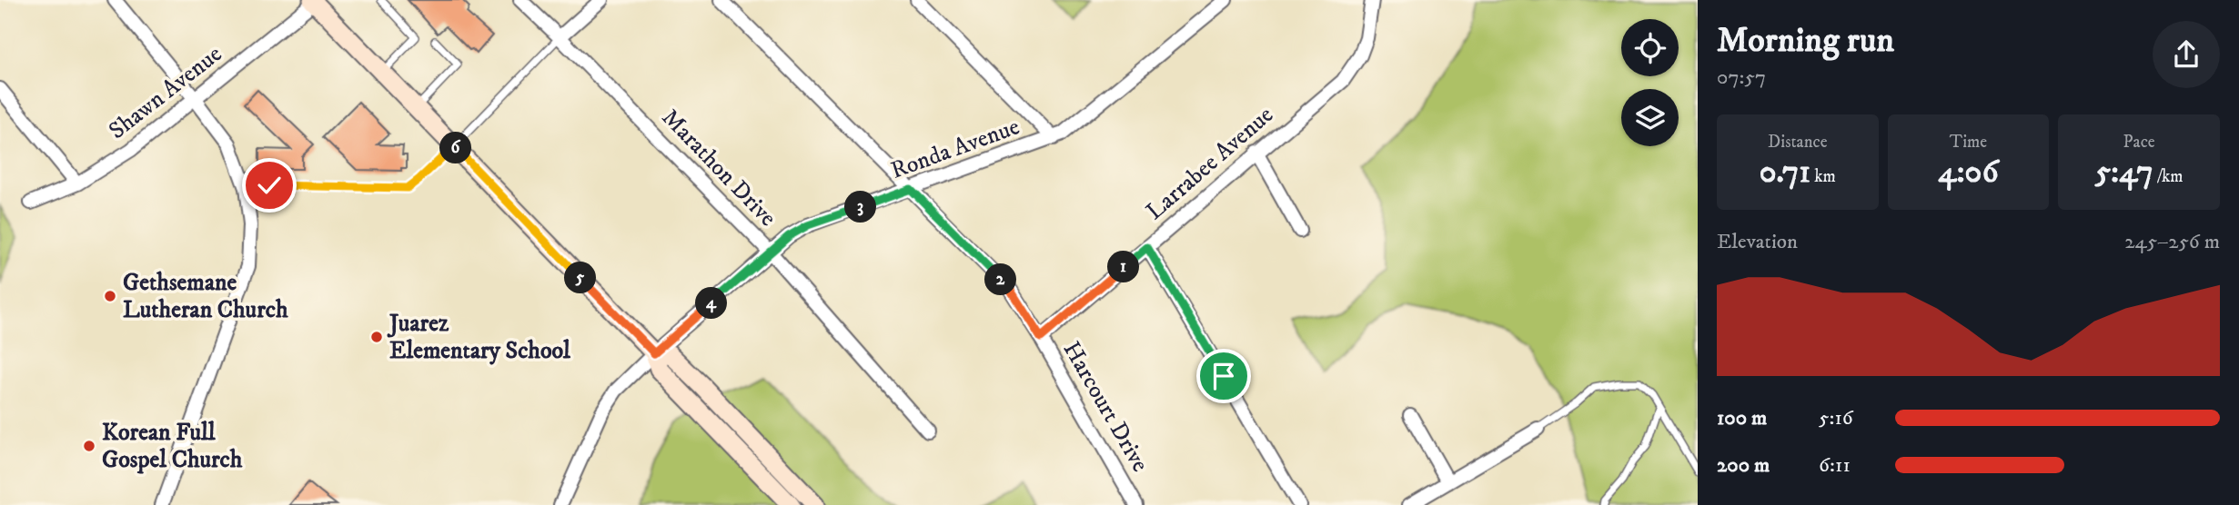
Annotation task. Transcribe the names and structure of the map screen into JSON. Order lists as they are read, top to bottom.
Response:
{
  "streets": {
    "street": [
      "Shawn Avenue",
      "Ronda Avenue",
      "Larrabee Avenue",
      "Marathon Drive",
      "Harcourt Drive"
    ]
  },
  "crossings": [
    ["Ronda Avenue", "Marathon Drive"],
    ["Ronda Avenue", "Harcourt Drive"],
    ["Larrabee Avenue", "Harcourt Drive"]
  ],
  "places": ["Gethsemane Lutheran Church", "Juarez Elementary School", "Korean Full Gospel Church"],
  "page": {
    "heading": ["Morning run", "07:57"],
    "stats": [
      ["Distance", "0.71 km"],
      ["Time", "4:06"],
      ["Pace", "5:47 /km"]
    ],
    "pins": [
      "6",
      "3",
      "1",
      "5",
      "2",
      "4"
    ],
    "chart": ["Elevation", "245–256 m"],
    "list": [
      {
        "name": "100 m",
        "note": "5:16"
      },
      {
        "name": "200 m",
        "note": "6:11"
      }
    ]
  }
}
